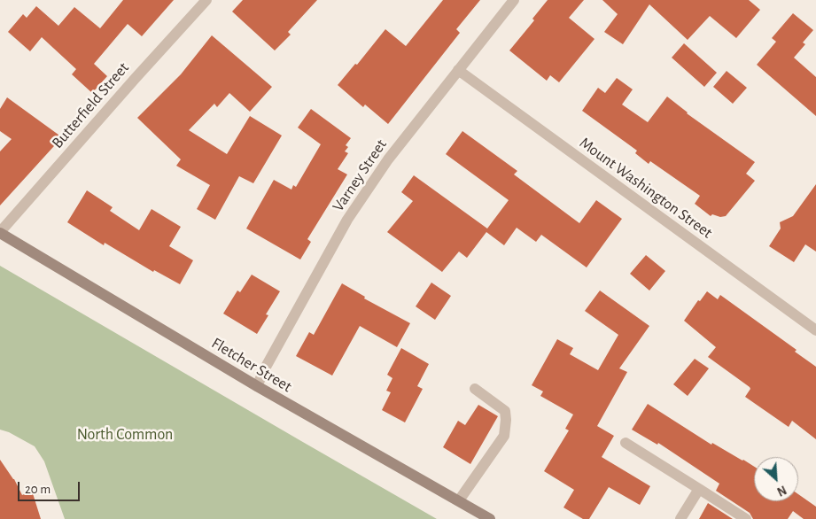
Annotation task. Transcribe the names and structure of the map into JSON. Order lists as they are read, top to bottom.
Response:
{
  "streets": {
    "main road": ["Fletcher Street"],
    "street": ["Butterfield Street", "Varney Street", "Mount Washington Street"]
  },
  "crossings": [
    ["Butterfield Street", "Fletcher Street"],
    ["Varney Street", "Mount Washington Street"],
    ["Varney Street", "Fletcher Street"]
  ],
  "parks": ["North Common"],
  "scale_bar": "20 m",
  "north": "bottom right"
}
